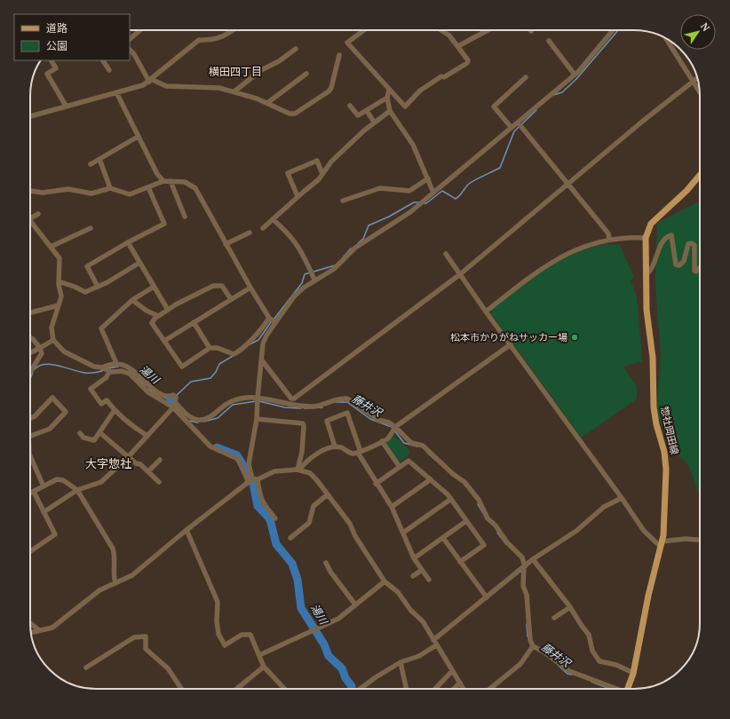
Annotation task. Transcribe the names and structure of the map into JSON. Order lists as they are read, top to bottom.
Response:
{
  "streets": {
    "main road": ["惣社岡田線"]
  },
  "districts": ["横田四丁目", "大字惣社"],
  "water": ["湯川", "藤井沢"],
  "places": ["松本市かりがねサッカー場"],
  "legend": ["道路", "公園"],
  "north": "top right"
}
